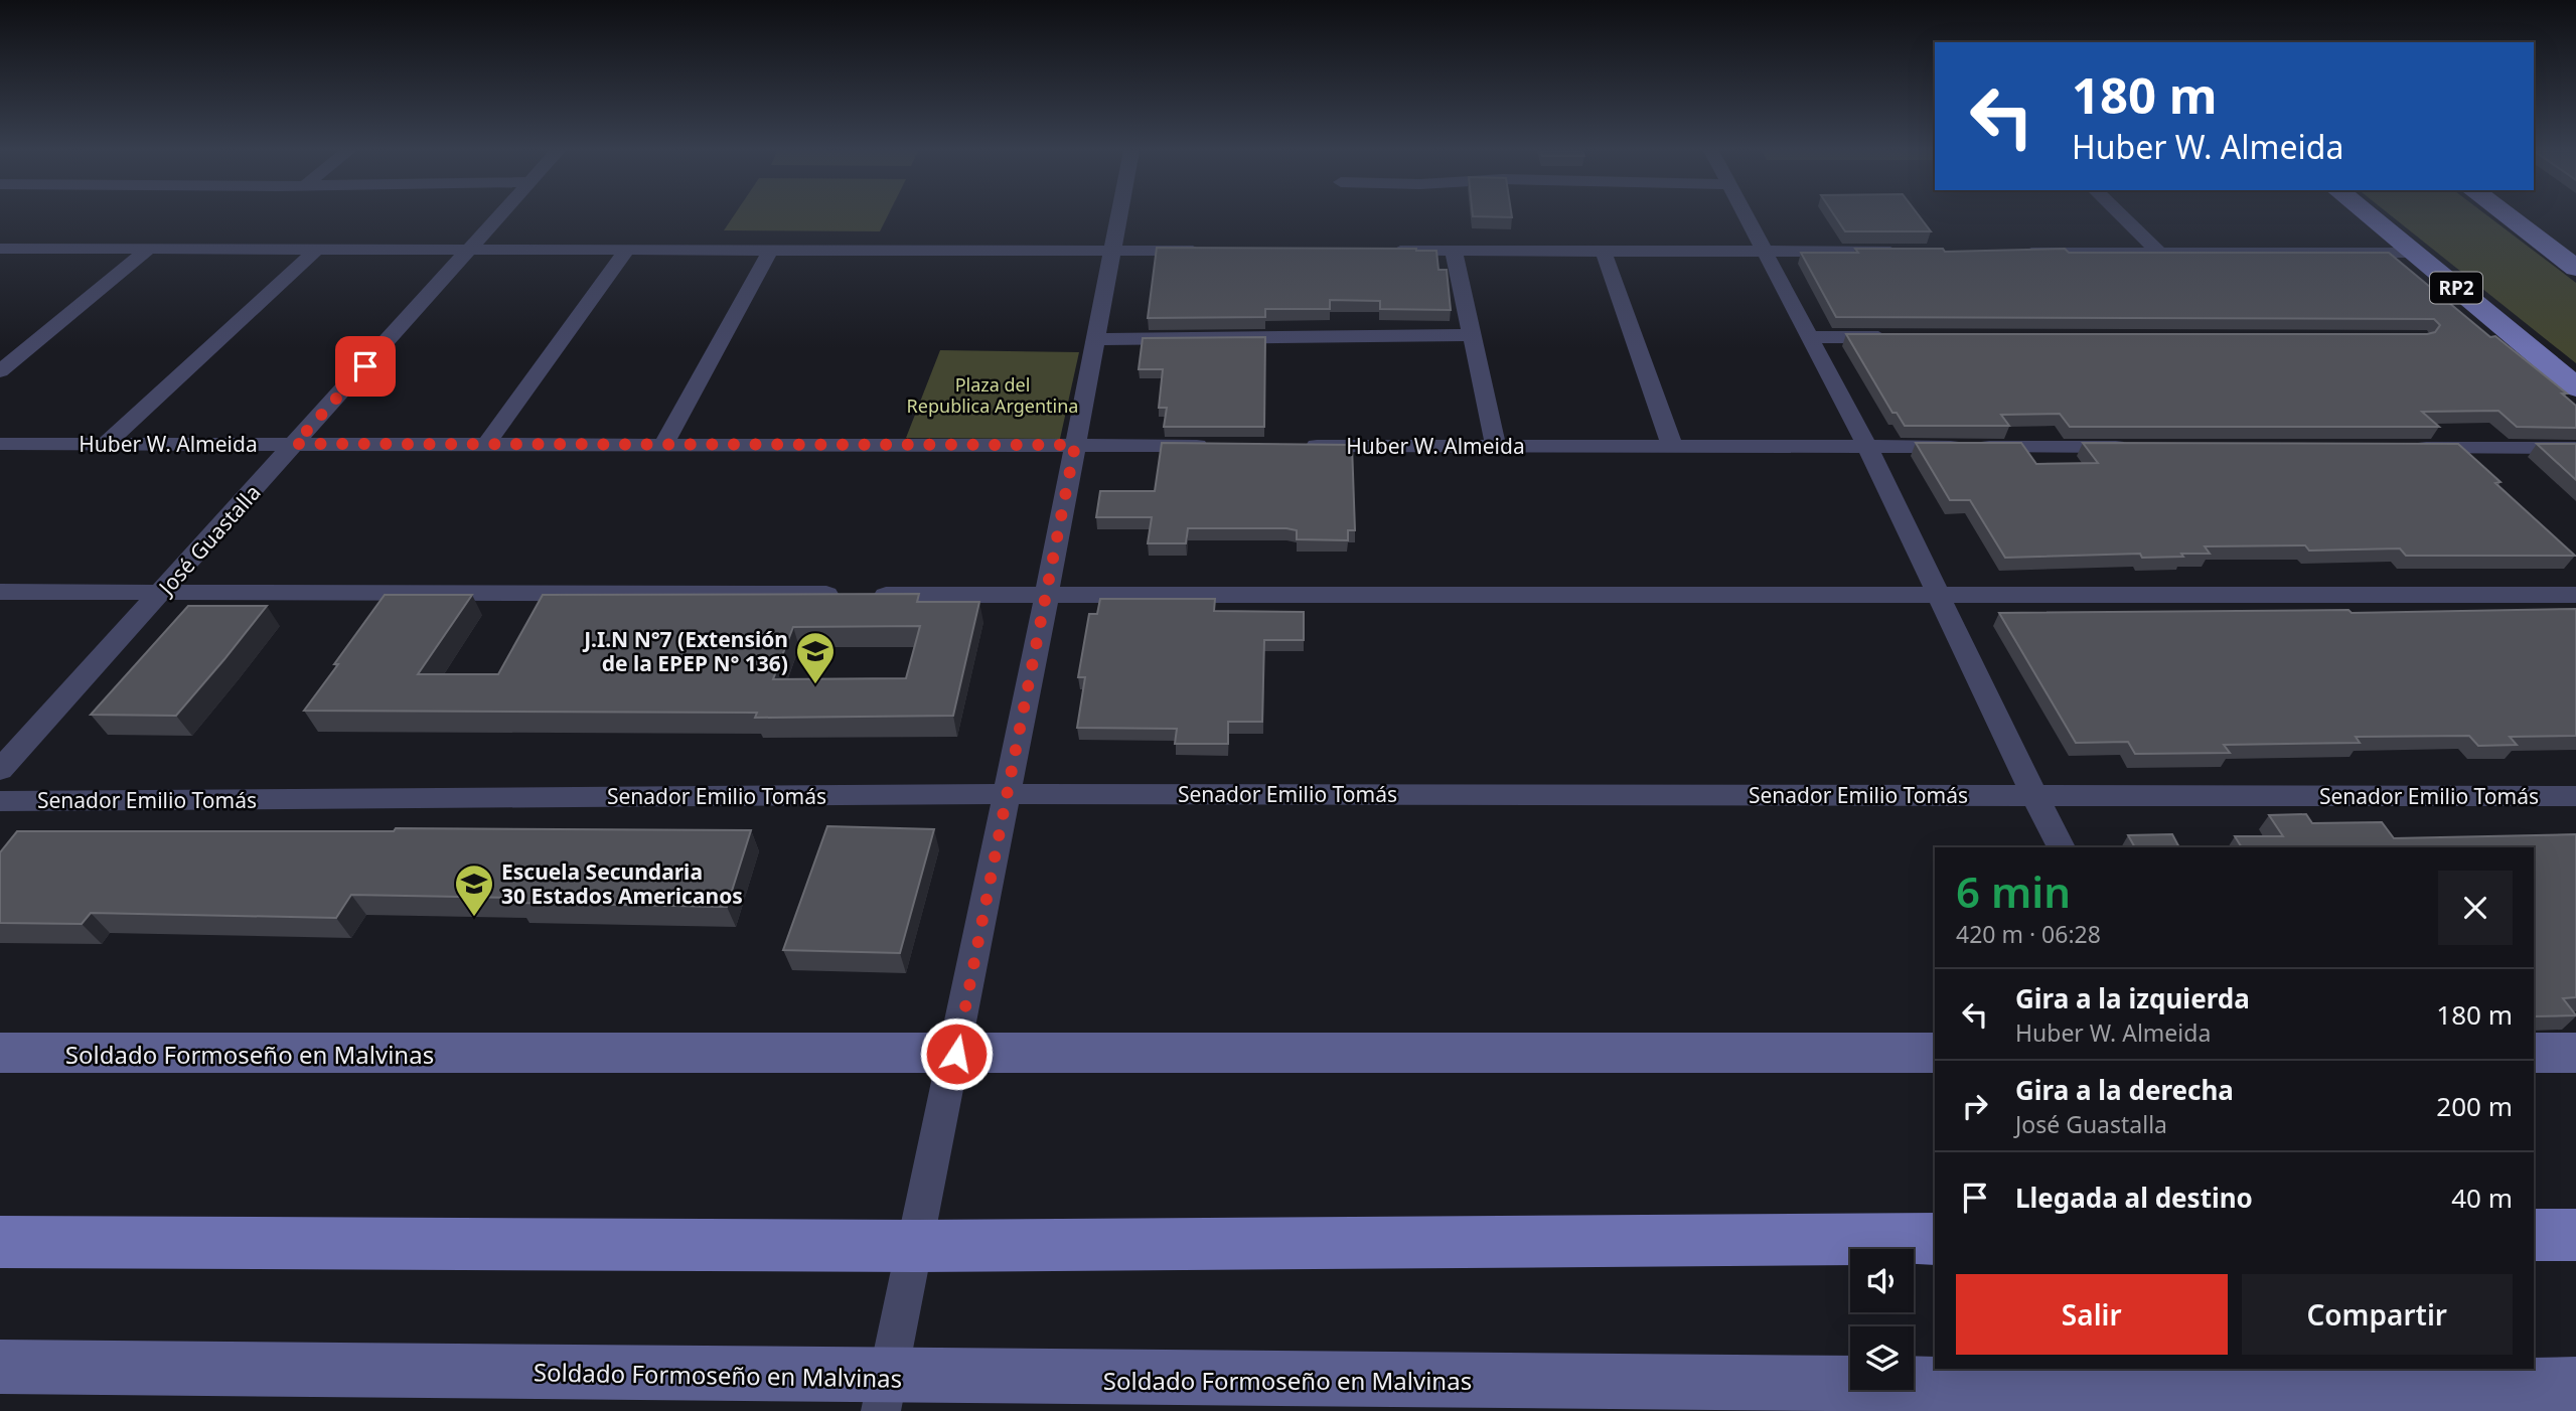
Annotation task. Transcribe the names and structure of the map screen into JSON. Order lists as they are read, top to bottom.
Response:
{
  "streets": {
    "main road": ["RP2", "Soldado Formoseño en Malvinas"],
    "street": ["Huber W. Almeida", "José Guastalla", "Senador Emilio Tomás"]
  },
  "crossings": [
    ["Huber W. Almeida", "José Guastalla"]
  ],
  "parks": ["Plaza del Republica Argentina"],
  "places": {
    "school or university": ["J.I.N N°7 (Extensión de la EPEP N° 136)", "Escuela Secundaria 30 Estados Americanos"]
  },
  "page": {
    "turn": ["180 m", "Huber W. Almeida"],
    "heading": ["6 min", "420 m · 06:28"],
    "list": [
      {
        "name": "Gira a la izquierda",
        "note": "Huber W. Almeida",
        "value": "180 m"
      },
      {
        "name": "Gira a la derecha",
        "note": "José Guastalla",
        "value": "200 m"
      },
      {
        "name": "Llegada al destino",
        "value": "40 m"
      }
    ],
    "buttons": ["Salir", "Compartir"]
  }
}
